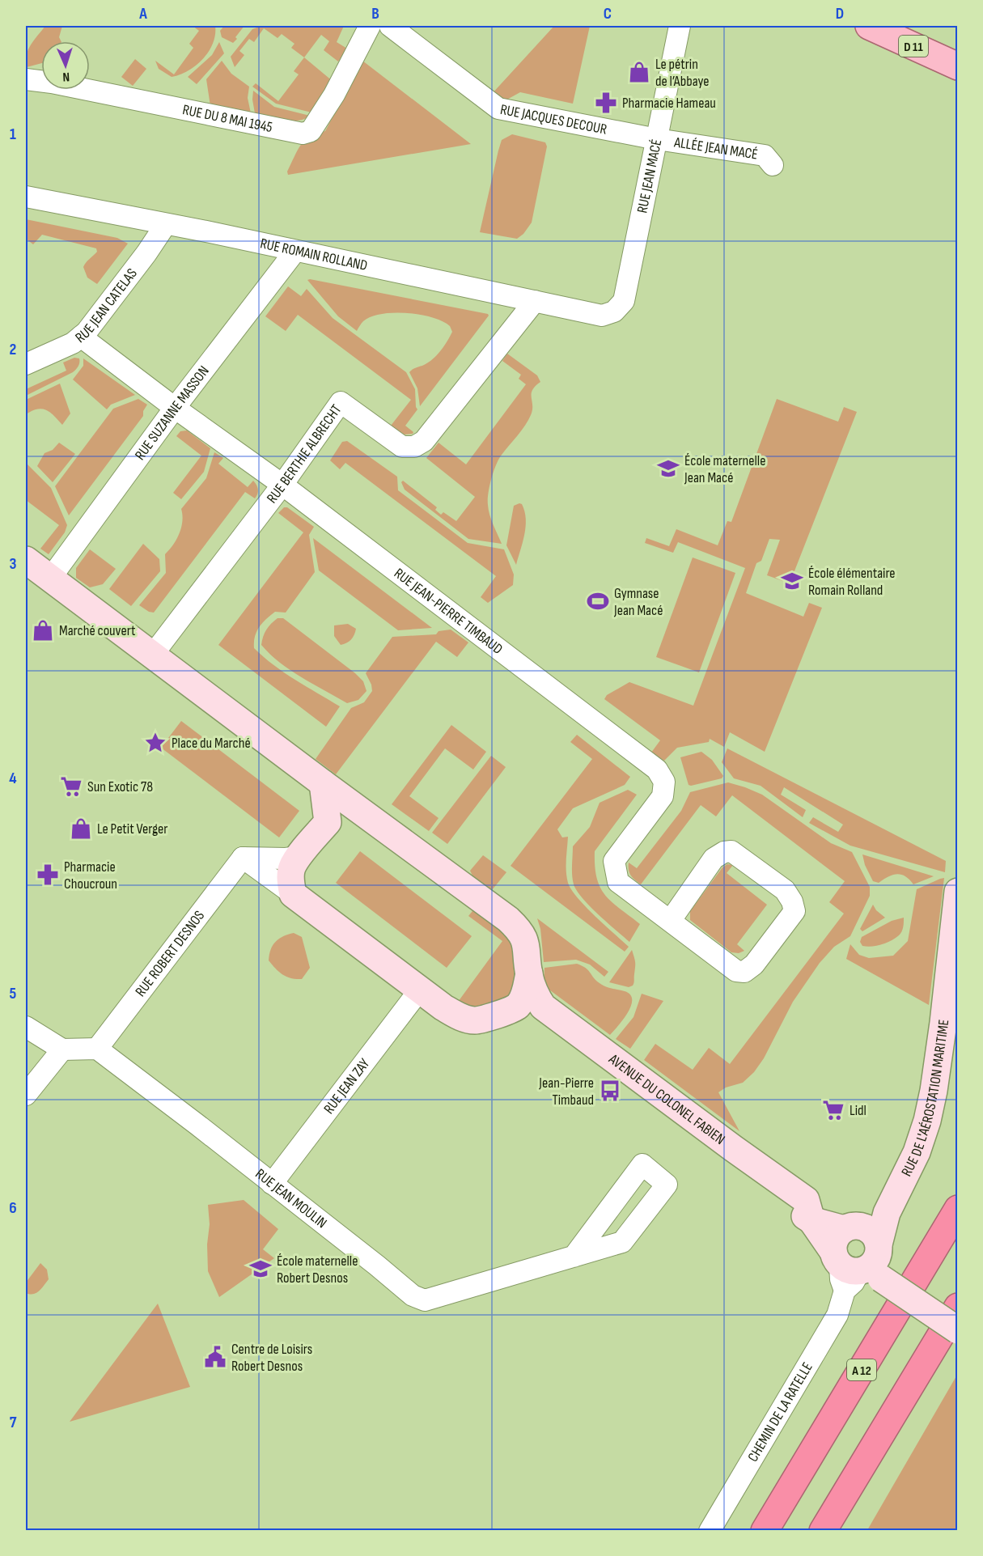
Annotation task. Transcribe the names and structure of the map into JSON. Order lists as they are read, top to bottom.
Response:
{
  "streets": {
    "highway": ["A 12"],
    "main road": ["D 11"],
    "street": [
      "RUE JACQUES DECOUR",
      "RUE DU 8 MAI 1945",
      "ALLÉE JEAN MACÉ",
      "RUE JEAN MACÉ",
      "RUE ROMAIN ROLLAND",
      "RUE JEAN CATELAS",
      "RUE SUZANNE MASSON",
      "RUE BERTHIE ALBRECHT",
      "RUE JEAN-PIERRE TIMBAUD",
      "RUE ROBERT DESNOS",
      "RUE JEAN ZAY",
      "RUE DE L'AÉROSTATION MARITIME",
      "AVENUE DU COLONEL FABIEN",
      "RUE JEAN MOULIN",
      "CHEMIN DE LA RATELLE"
    ]
  },
  "crossings": [
    ["RUE JACQUES DECOUR", "ALLÉE JEAN MACÉ"],
    ["RUE JACQUES DECOUR", "RUE JEAN MACÉ"],
    ["ALLÉE JEAN MACÉ", "RUE JEAN MACÉ"],
    ["RUE JEAN MACÉ", "RUE ROMAIN ROLLAND"],
    ["RUE ROMAIN ROLLAND", "RUE JEAN CATELAS"],
    ["RUE ROMAIN ROLLAND", "RUE SUZANNE MASSON"],
    ["RUE ROMAIN ROLLAND", "RUE BERTHIE ALBRECHT"],
    ["RUE JEAN CATELAS", "RUE JEAN-PIERRE TIMBAUD"],
    ["RUE SUZANNE MASSON", "RUE JEAN-PIERRE TIMBAUD"],
    ["RUE SUZANNE MASSON", "AVENUE DU COLONEL FABIEN"],
    ["RUE BERTHIE ALBRECHT", "RUE JEAN-PIERRE TIMBAUD"],
    ["RUE BERTHIE ALBRECHT", "AVENUE DU COLONEL FABIEN"],
    ["RUE ROBERT DESNOS", "RUE JEAN MOULIN"],
    ["RUE JEAN ZAY", "RUE JEAN MOULIN"],
    ["RUE DE L'AÉROSTATION MARITIME", "AVENUE DU COLONEL FABIEN"],
    ["RUE DE L'AÉROSTATION MARITIME", "CHEMIN DE LA RATELLE"],
    ["AVENUE DU COLONEL FABIEN", "CHEMIN DE LA RATELLE"]
  ],
  "places": {
    "shop": ["Le pétrin de l’Abbaye", "Marché couvert", "Le Petit Verger"],
    "pharmacy": ["Pharmacie Hameau", "Pharmacie Choucroun"],
    "school or university": ["École maternelle Jean Macé", "École élémentaire Romain Rolland", "École maternelle Robert Desnos"],
    "sports": ["Gymnase Jean Macé"],
    "place": ["Place du Marché"],
    "supermarket": ["Sun Exotic 78", "Lidl"],
    "bus stop": ["Jean-Pierre Timbaud"],
    "public building": ["Centre de Loisirs Robert Desnos"]
  },
  "north": "bottom",
  "grid": {
    "columns": [
      "A",
      "B",
      "C",
      "D"
    ],
    "rows": [
      "1",
      "2",
      "3",
      "4",
      "5",
      "6",
      "7"
    ]
  }
}
